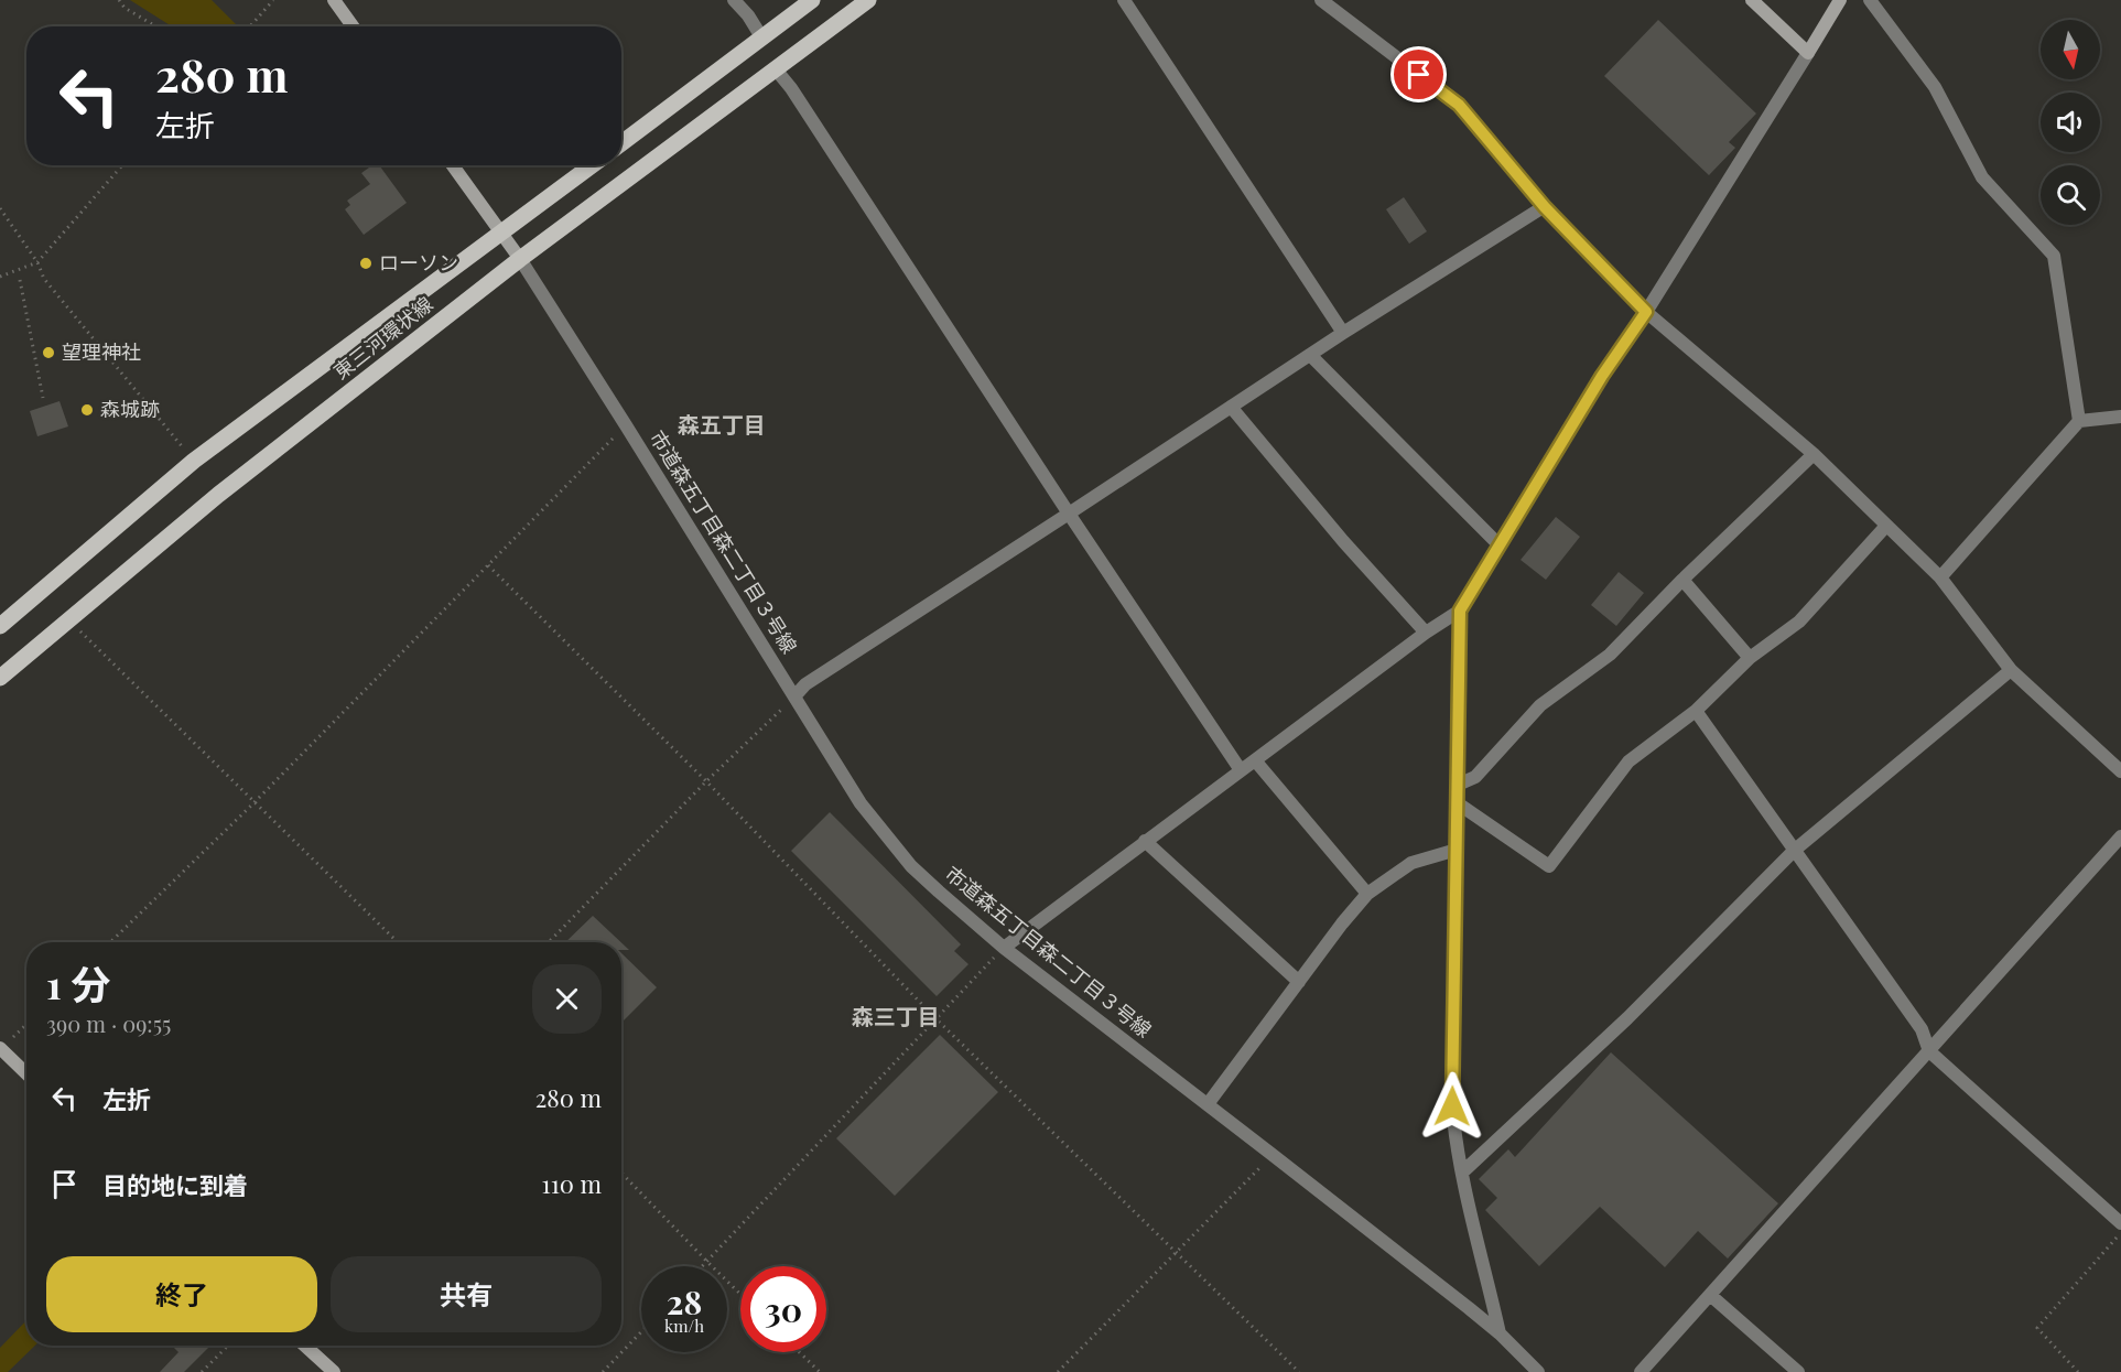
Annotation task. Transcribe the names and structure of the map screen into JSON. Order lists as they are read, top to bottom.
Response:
{
  "streets": {
    "main road": ["東三河環状線"],
    "street": ["市道森五丁目森二丁目３号線"]
  },
  "crossings": [
    ["東三河環状線", "市道森五丁目森二丁目３号線"]
  ],
  "districts": ["森五丁目", "森三丁目"],
  "places": ["ローソン", "望理神社", "森城跡"],
  "north": "bottom",
  "page": {
    "turn": ["280 m", "左折"],
    "heading": ["1 分", "390 m · 09:55"],
    "list": [
      {
        "name": "左折",
        "value": "280 m"
      },
      {
        "name": "目的地に到着",
        "value": "110 m"
      }
    ],
    "buttons": ["終了", "共有"],
    "speed": "28 km/h",
    "limit": "30"
  }
}
